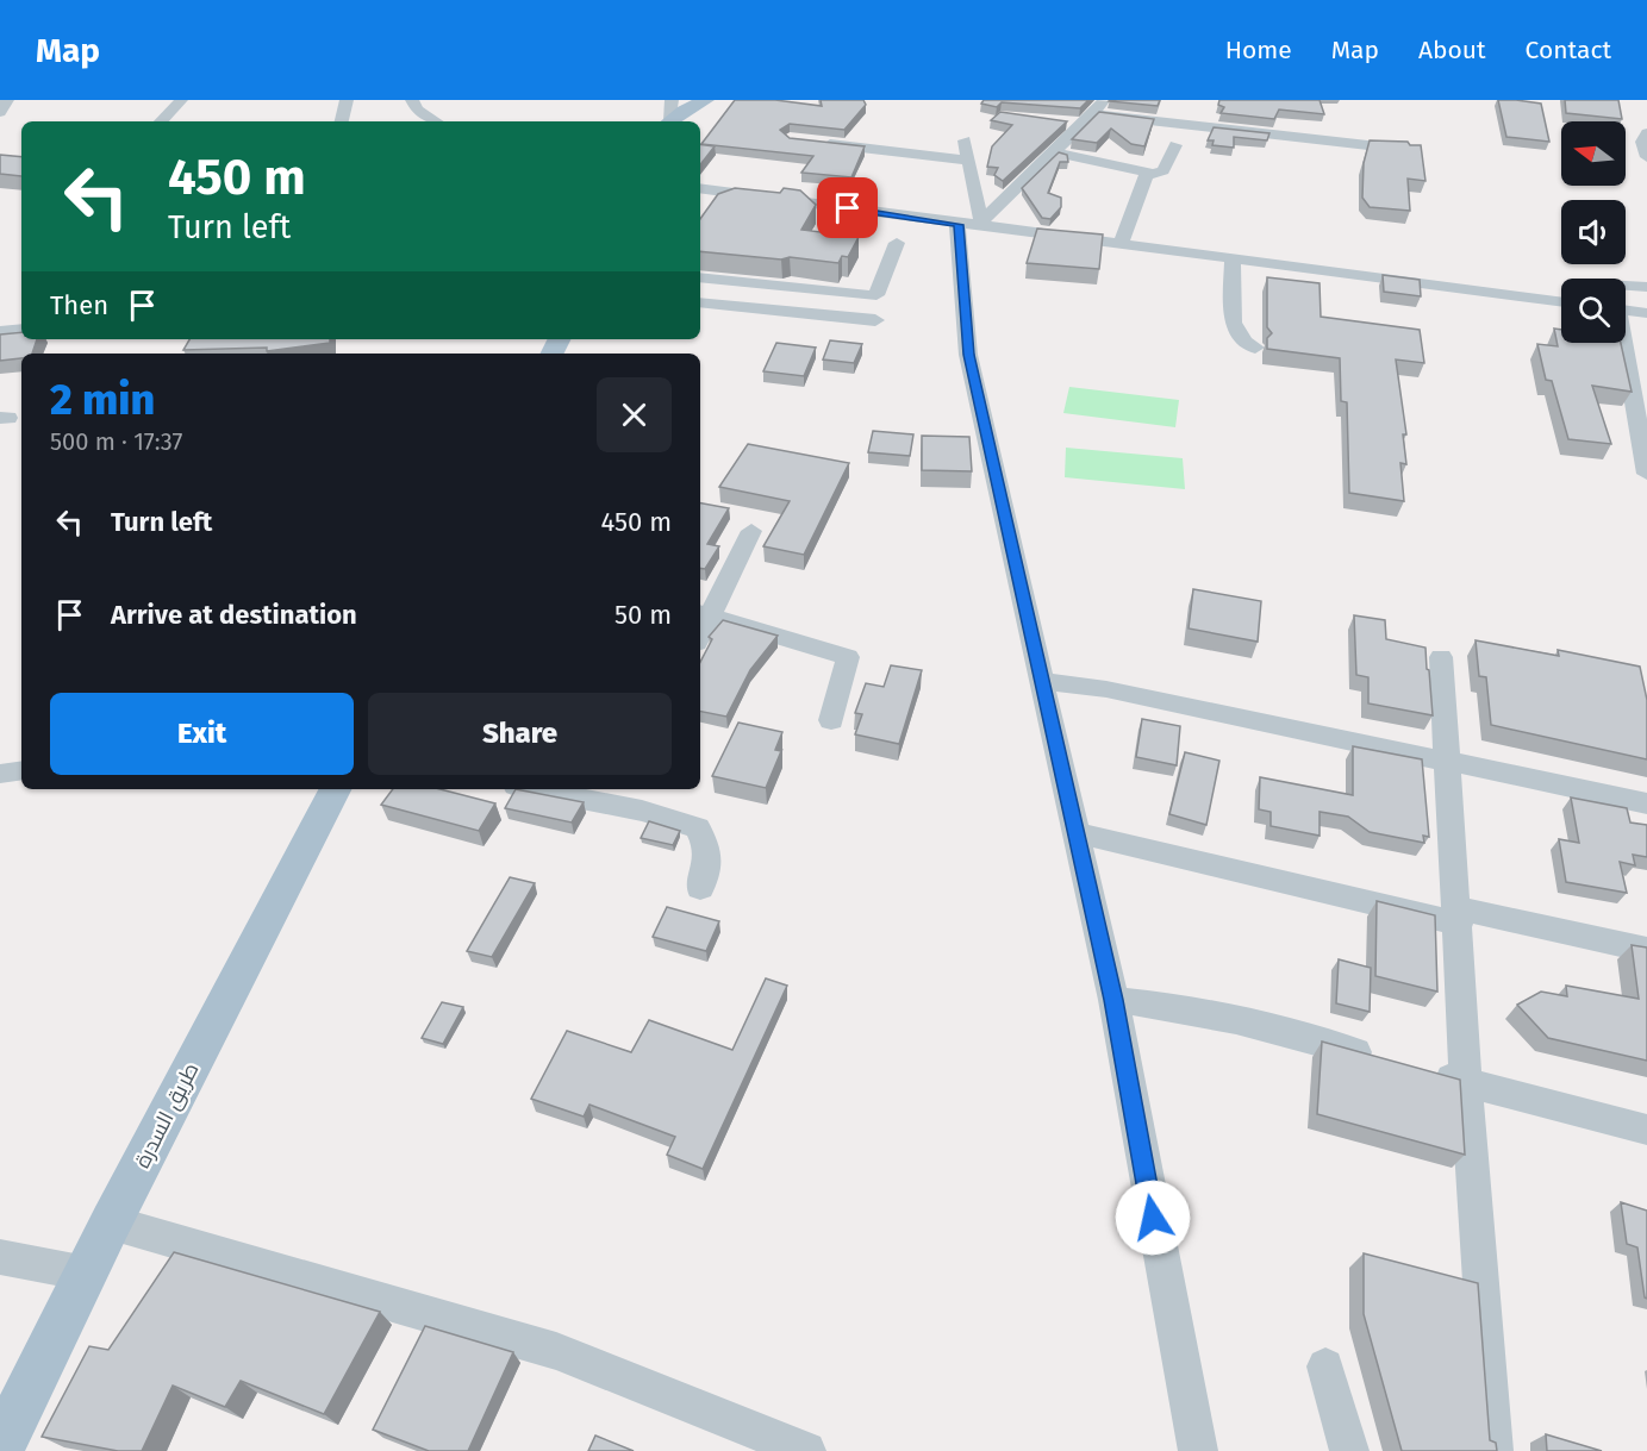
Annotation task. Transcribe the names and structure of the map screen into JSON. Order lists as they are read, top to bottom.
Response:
{
  "streets": {
    "main road": ["طريق السدرة"]
  },
  "north": "left",
  "page": {
    "header": "Map",
    "nav": [
      "Home",
      "Map",
      "About",
      "Contact"
    ],
    "turn": ["450 m", "Turn left"],
    "then": "Then",
    "heading": ["2 min", "500 m · 17:37"],
    "list": [
      {
        "name": "Turn left",
        "value": "450 m"
      },
      {
        "name": "Arrive at destination",
        "value": "50 m"
      }
    ],
    "buttons": ["Exit", "Share"]
  }
}
